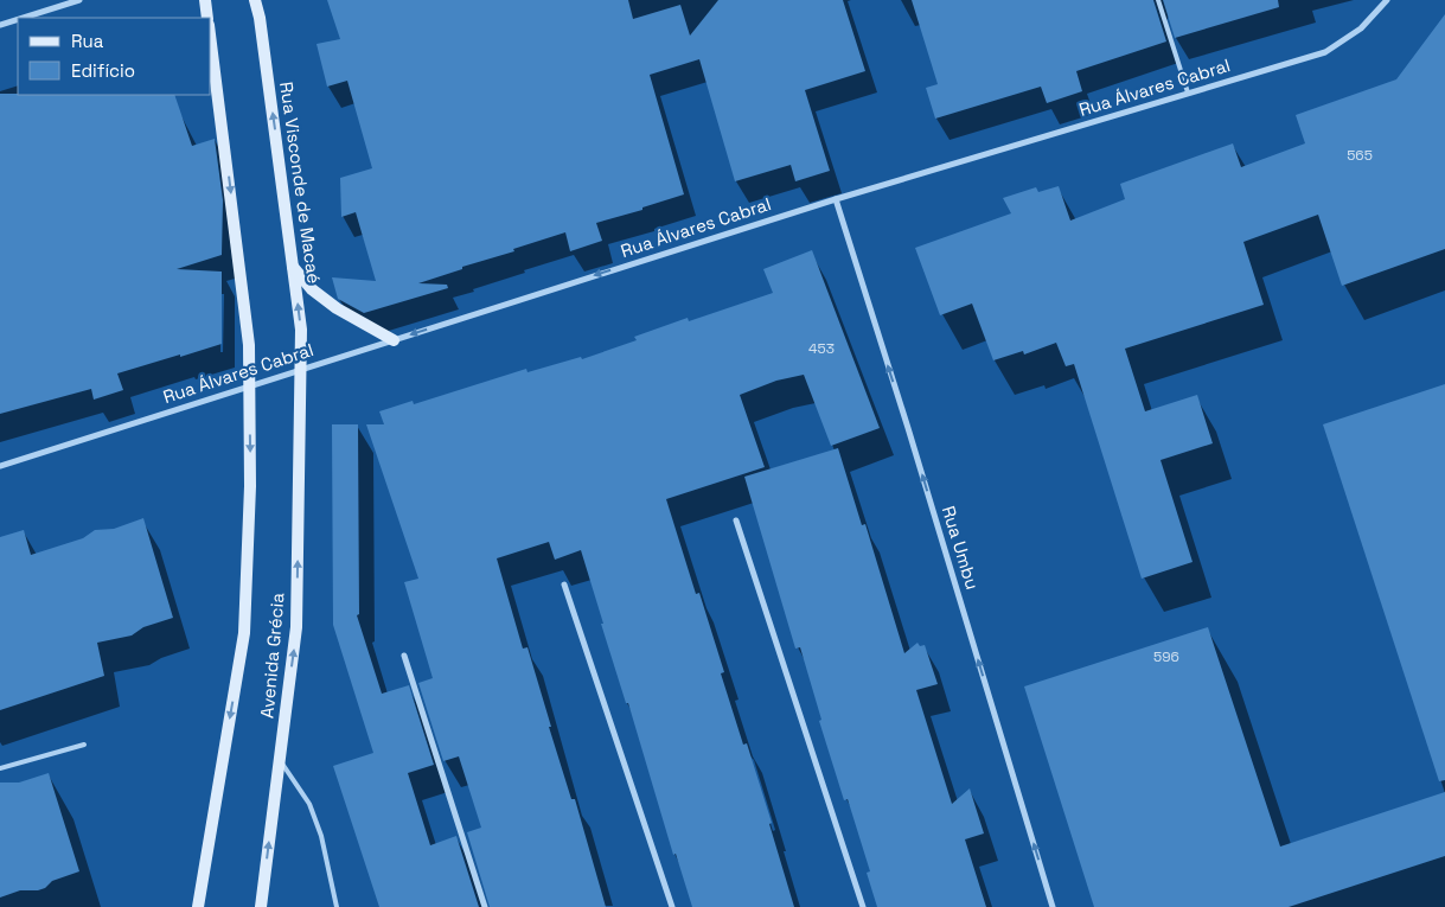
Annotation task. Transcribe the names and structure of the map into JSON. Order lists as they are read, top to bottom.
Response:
{
  "streets": {
    "street": [
      "Rua Álvares Cabral",
      "Rua Visconde de Macaé",
      "Rua Umbu",
      "Avenida Grécia"
    ]
  },
  "crossings": [
    ["Rua Álvares Cabral", "Rua Visconde de Macaé"],
    ["Rua Álvares Cabral", "Rua Umbu"],
    ["Rua Álvares Cabral", "Avenida Grécia"],
    ["Rua Visconde de Macaé", "Avenida Grécia"]
  ],
  "one_way": ["Rua Umbu"],
  "house_numbers": ["565", "453", "596"],
  "legend": ["Rua", "Edifício"]
}
